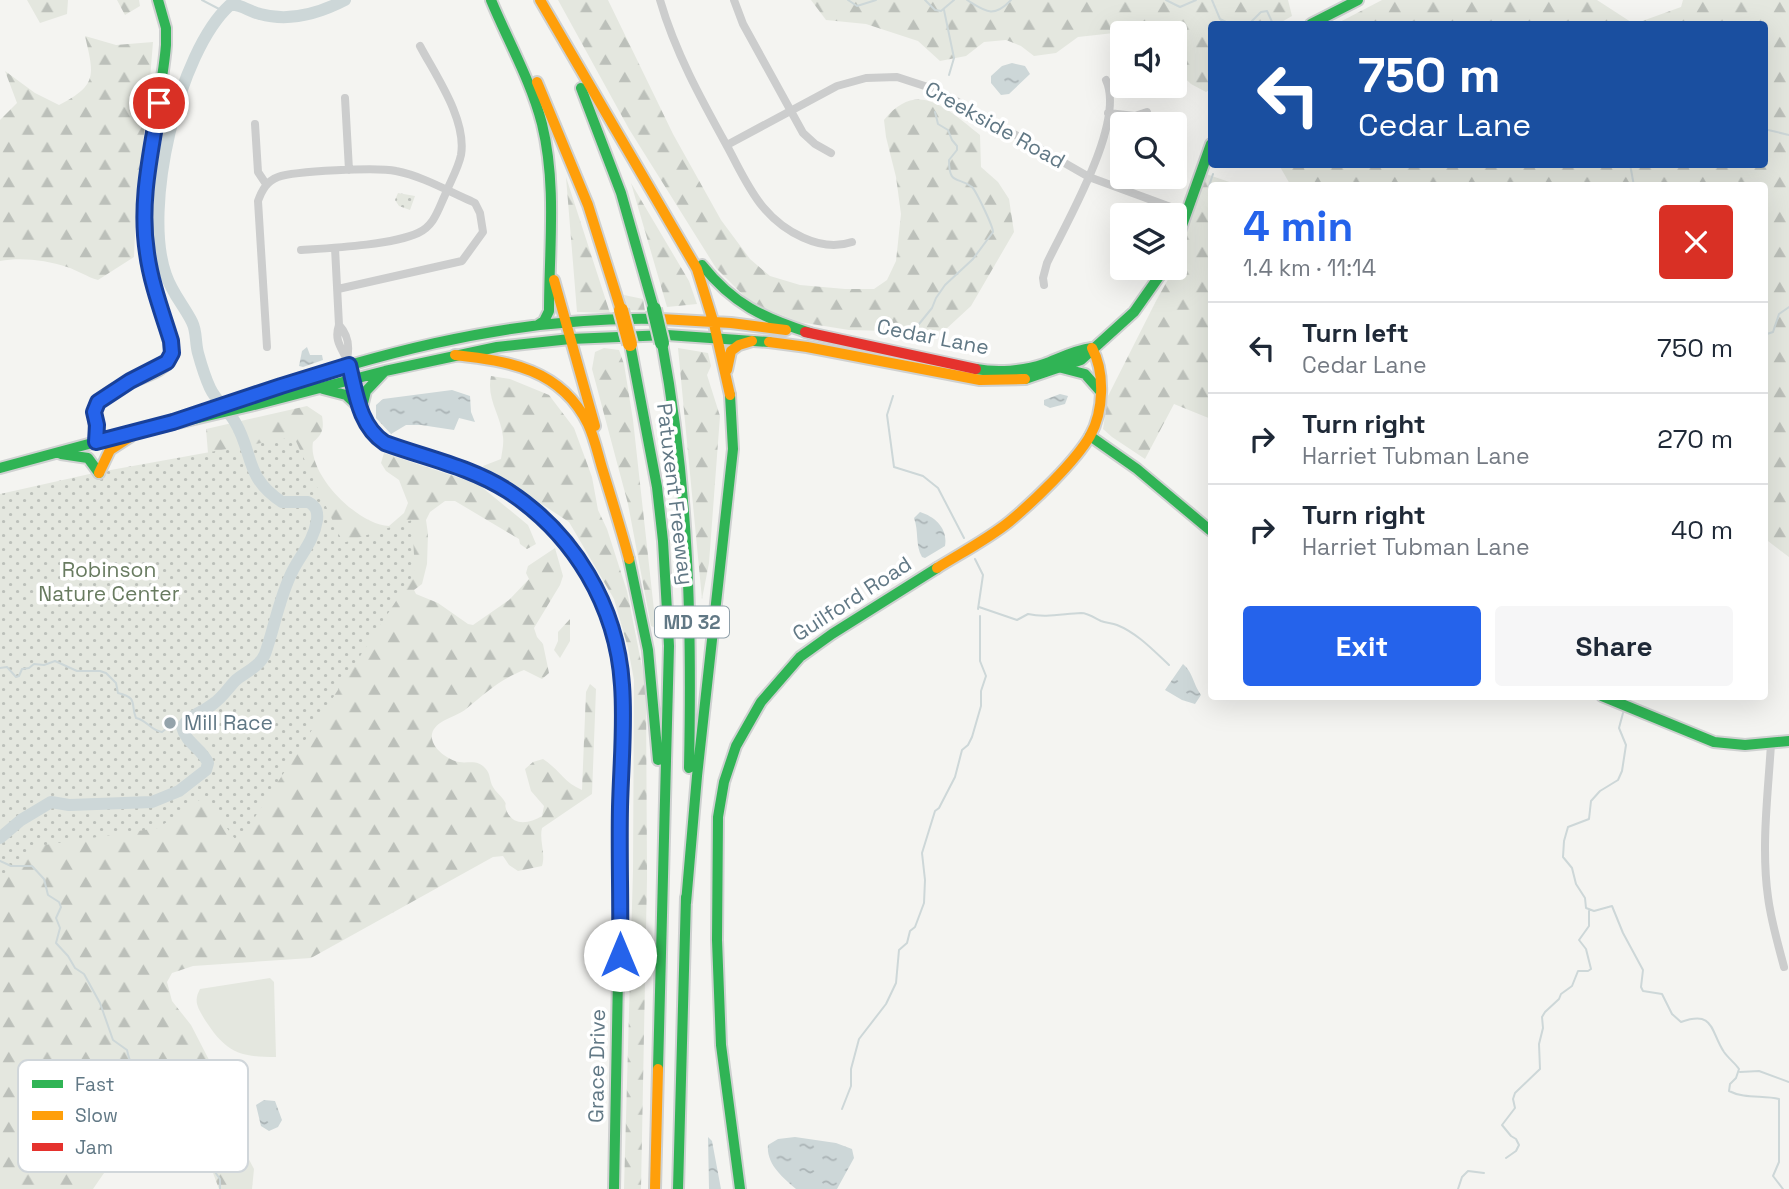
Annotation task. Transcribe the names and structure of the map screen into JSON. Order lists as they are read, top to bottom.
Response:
{
  "streets": {
    "main road": [
      "Cedar Lane",
      "Patuxent Freeway",
      "Guilford Road",
      "MD 32",
      "Grace Drive"
    ],
    "street": ["Creekside Road"]
  },
  "crossings": [
    ["Cedar Lane", "Guilford Road"],
    ["Cedar Lane", "Grace Drive"]
  ],
  "parks": ["Robinson Nature Center"],
  "places": ["Mill Race"],
  "legend": ["Fast", "Slow", "Jam"],
  "page": {
    "turn": ["750 m", "Cedar Lane"],
    "heading": ["4 min", "1.4 km · 11:14"],
    "list": [
      {
        "name": "Turn left",
        "note": "Cedar Lane",
        "value": "750 m"
      },
      {
        "name": "Turn right",
        "note": "Harriet Tubman Lane",
        "value": "270 m"
      },
      {
        "name": "Turn right",
        "note": "Harriet Tubman Lane",
        "value": "40 m"
      }
    ],
    "buttons": ["Exit", "Share"]
  }
}
